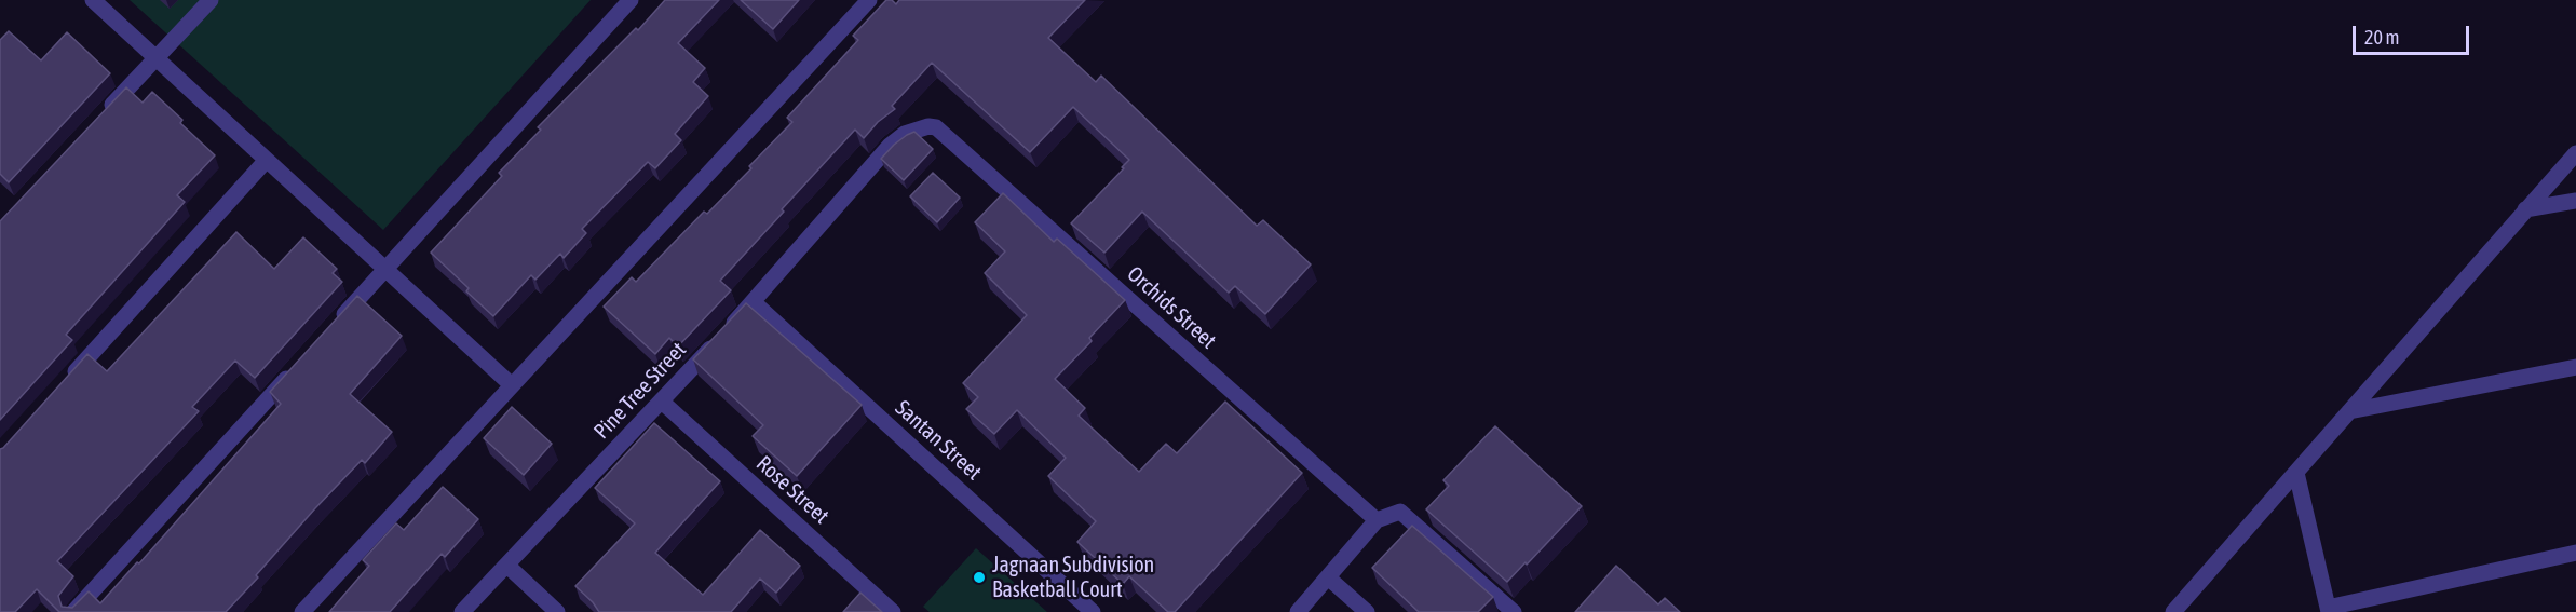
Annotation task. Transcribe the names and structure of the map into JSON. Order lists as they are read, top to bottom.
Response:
{
  "streets": {
    "street": [
      "Orchids Street",
      "Pine Tree Street",
      "Santan Street",
      "Rose Street"
    ]
  },
  "crossings": [
    ["Orchids Street", "Pine Tree Street"],
    ["Pine Tree Street", "Santan Street"],
    ["Pine Tree Street", "Rose Street"]
  ],
  "places": ["Jagnaan Subdivision Basketball Court"],
  "scale_bar": "20 m"
}
